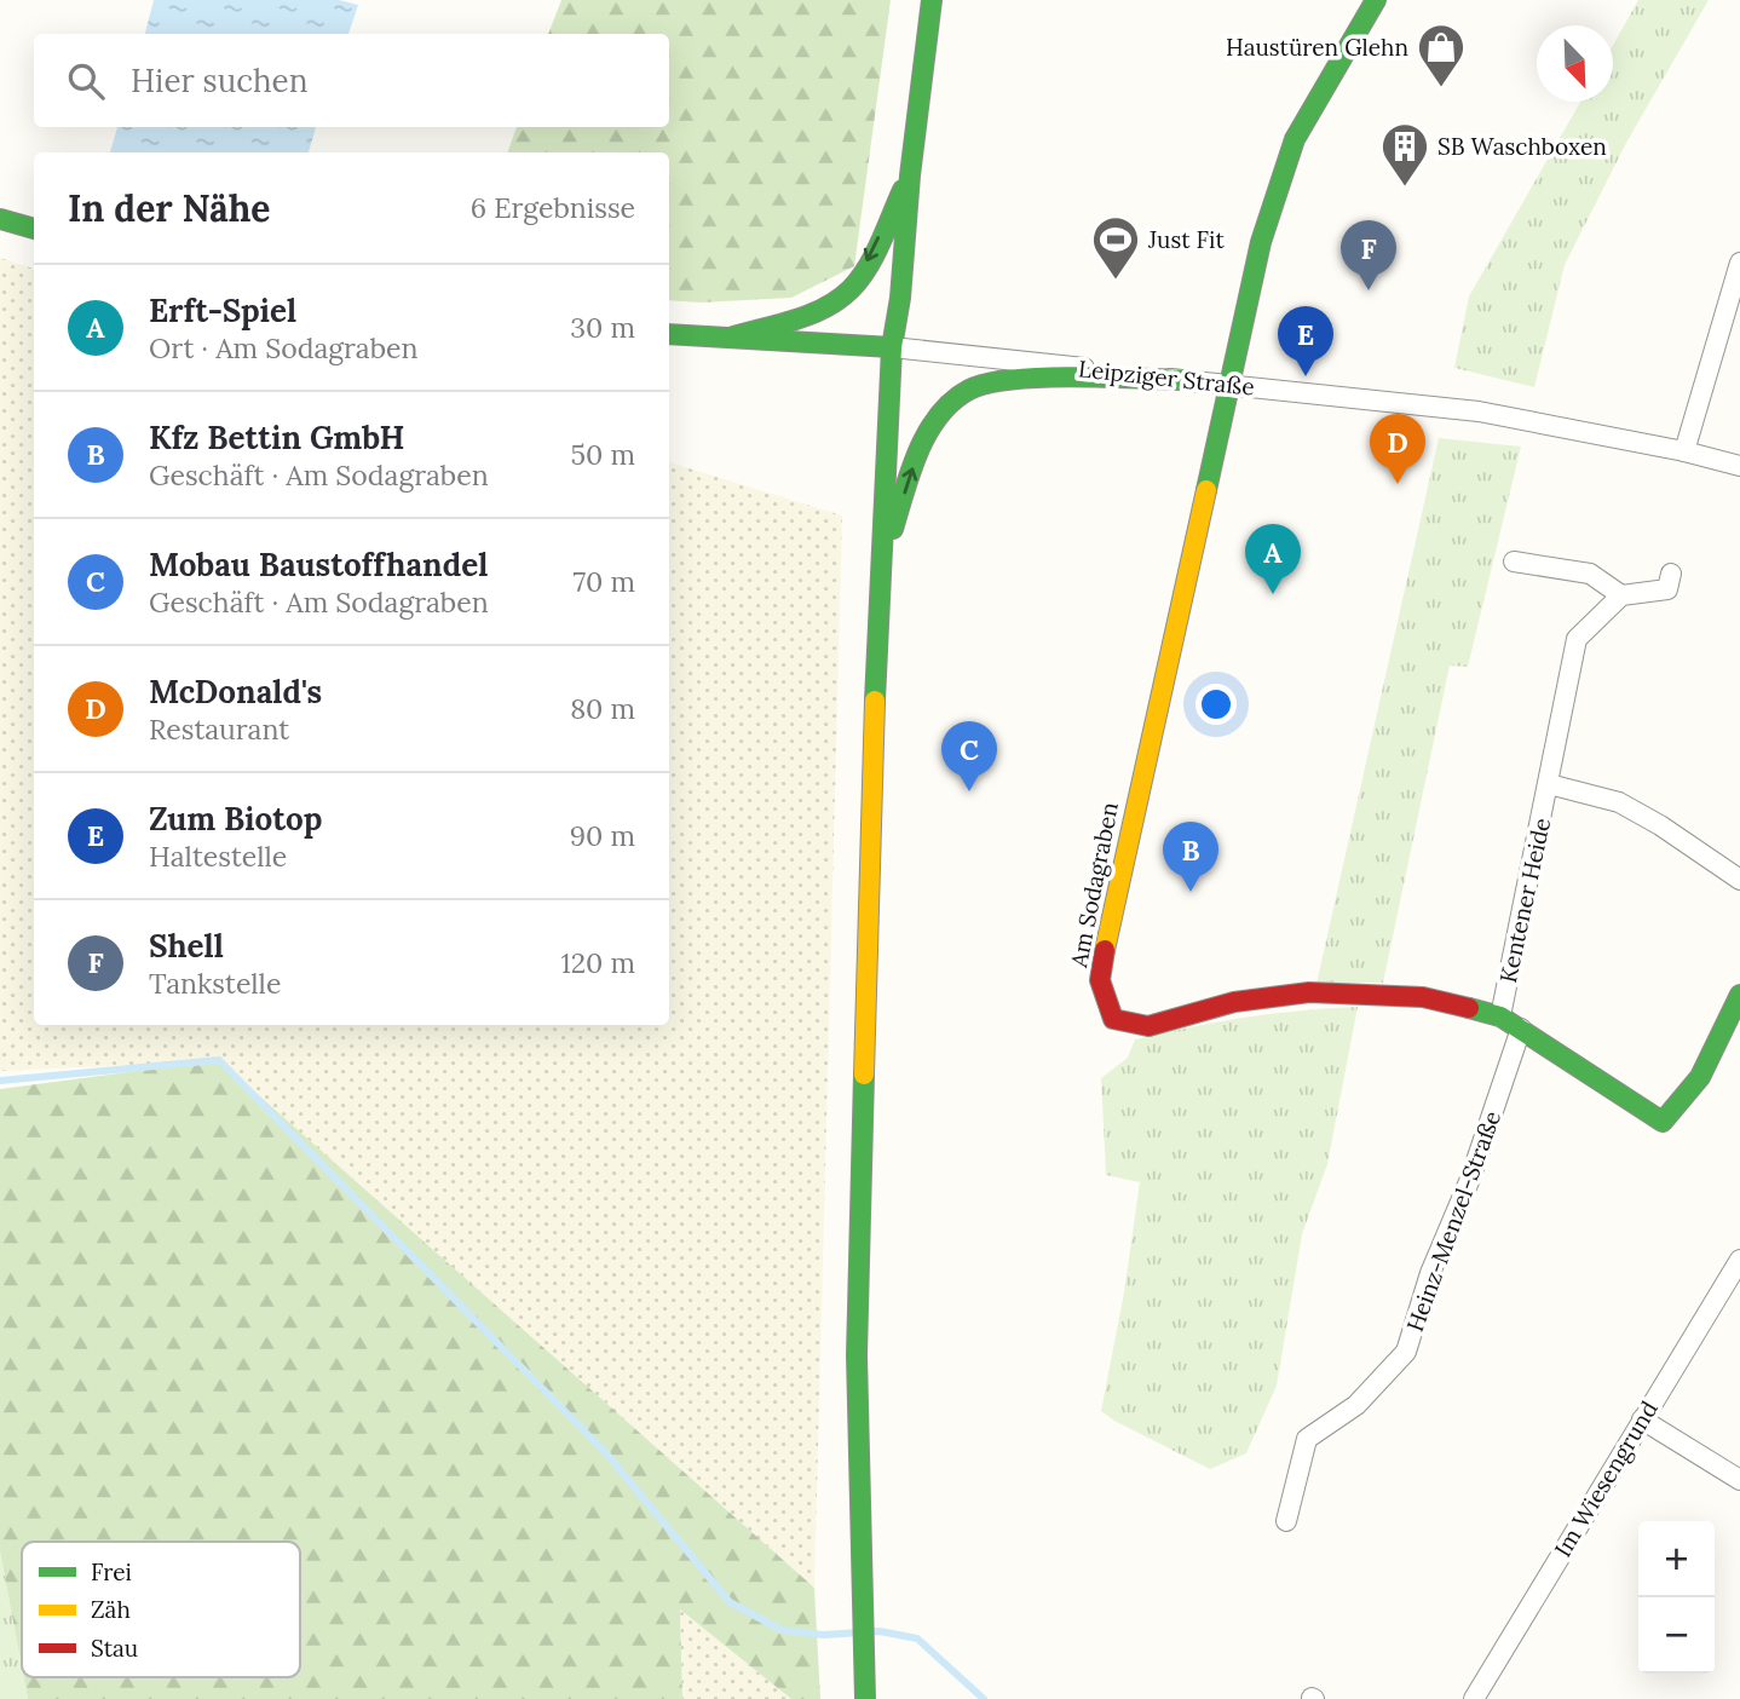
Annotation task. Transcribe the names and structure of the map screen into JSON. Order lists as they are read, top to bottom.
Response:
{
  "streets": {
    "main road": ["Am Sodagraben"],
    "street": [
      "Leipziger Straße",
      "Kentener Heide",
      "Heinz-Menzel-Straße",
      "Im Wiesengrund"
    ]
  },
  "crossings": [
    ["Leipziger Straße", "Am Sodagraben"],
    ["Am Sodagraben", "Kentener Heide"],
    ["Am Sodagraben", "Heinz-Menzel-Straße"]
  ],
  "places": {
    "shop": ["Haustüren Glehn"],
    "building": ["SB Waschboxen"],
    "sports": ["Just Fit"]
  },
  "legend": ["Frei", "Zäh", "Stau"],
  "north": "bottom right",
  "page": {
    "search": "Hier suchen",
    "heading": ["In der Nähe", "6 Ergebnisse"],
    "pins": [
      "F",
      "E",
      "D",
      "A",
      "C",
      "B"
    ],
    "list": [
      {
        "mark": "A",
        "name": "Erft-Spiel",
        "note": "Ort · Am Sodagraben",
        "value": "30 m"
      },
      {
        "mark": "B",
        "name": "Kfz Bettin GmbH",
        "note": "Geschäft · Am Sodagraben",
        "value": "50 m"
      },
      {
        "mark": "C",
        "name": "Mobau Baustoffhandel",
        "note": "Geschäft · Am Sodagraben",
        "value": "70 m"
      },
      {
        "mark": "D",
        "name": "McDonald's",
        "note": "Restaurant",
        "value": "80 m"
      },
      {
        "mark": "E",
        "name": "Zum Biotop",
        "note": "Haltestelle",
        "value": "90 m"
      },
      {
        "mark": "F",
        "name": "Shell",
        "note": "Tankstelle",
        "value": "120 m"
      }
    ],
    "map_buttons": ["+", "−"]
  }
}
